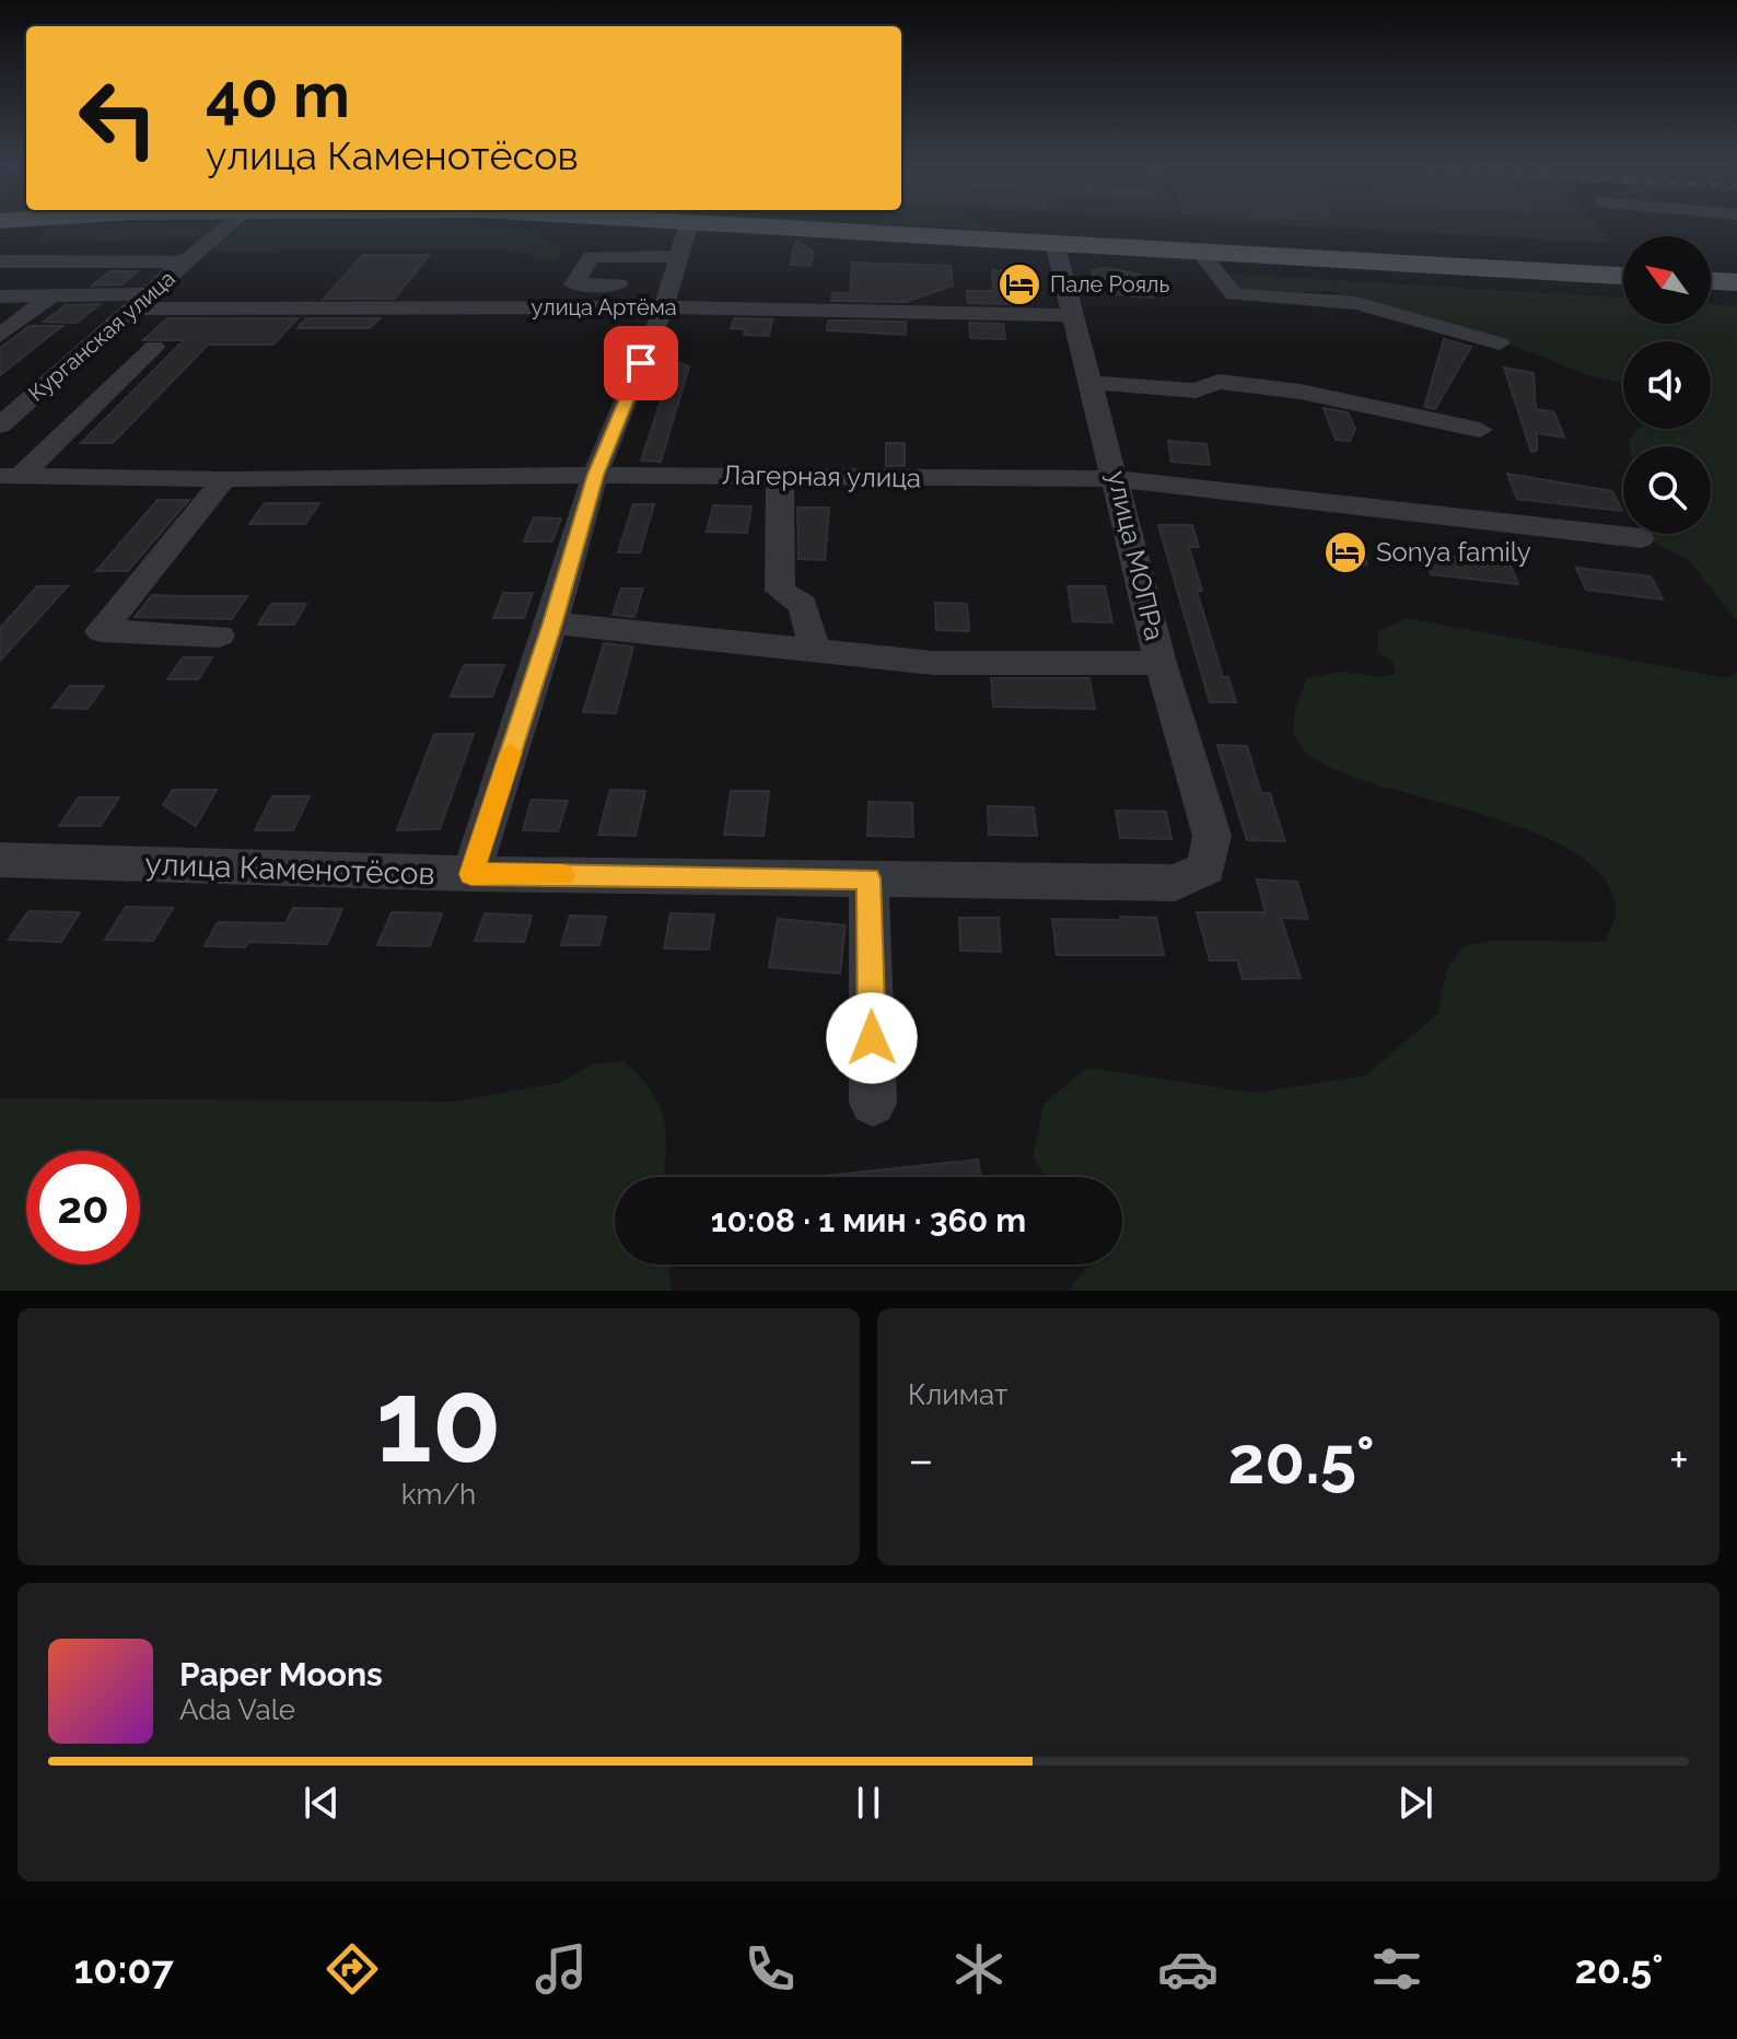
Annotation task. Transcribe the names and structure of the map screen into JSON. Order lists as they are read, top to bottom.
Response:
{
  "streets": {
    "street": [
      "улица Артёма",
      "Курганская улица",
      "Лагерная улица",
      "улица МОПРа",
      "улица Каменотёсов"
    ]
  },
  "crossings": [
    ["улица Артёма", "Курганская улица"],
    ["улица Артёма", "улица МОПРа"],
    ["Лагерная улица", "улица МОПРа"],
    ["улица МОПРа", "улица Каменотёсов"]
  ],
  "places": {
    "hotel": ["Пале Рояль", "Sonya family"]
  },
  "north": "top left",
  "page": {
    "turn": ["40 m", "улица Каменотёсов"],
    "limit": "20",
    "trip": "10:08 · 1 мин · 360 m",
    "tile": [
      ["10", "km/h"],
      "Климат"
    ],
    "heat": ["−", "20.5°", "+"],
    "song": ["Paper Moons", "Ada Vale"],
    "tabs": ["10:07", "20.5°"]
  }
}
